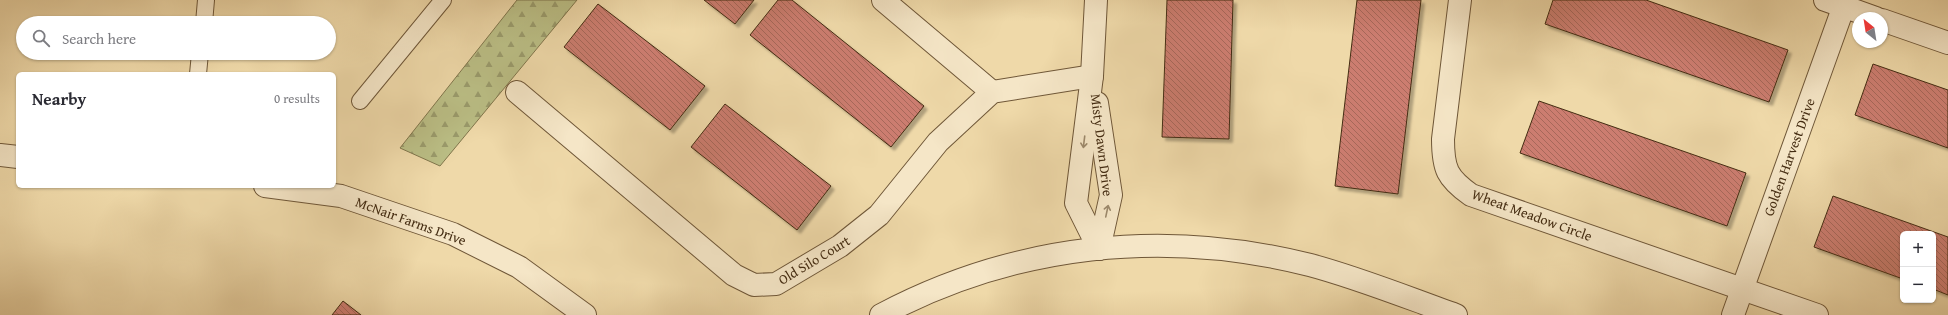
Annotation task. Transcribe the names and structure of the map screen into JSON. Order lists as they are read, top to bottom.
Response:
{
  "streets": {
    "street": [
      "Misty Dawn Drive",
      "Golden Harvest Drive",
      "Wheat Meadow Circle",
      "McNair Farms Drive",
      "Old Silo Court"
    ]
  },
  "crossings": [
    ["Golden Harvest Drive", "Wheat Meadow Circle"]
  ],
  "north": "top left",
  "page": {
    "search": "Search here",
    "heading": ["Nearby", "0 results"],
    "map_buttons": ["+", "−"]
  }
}
